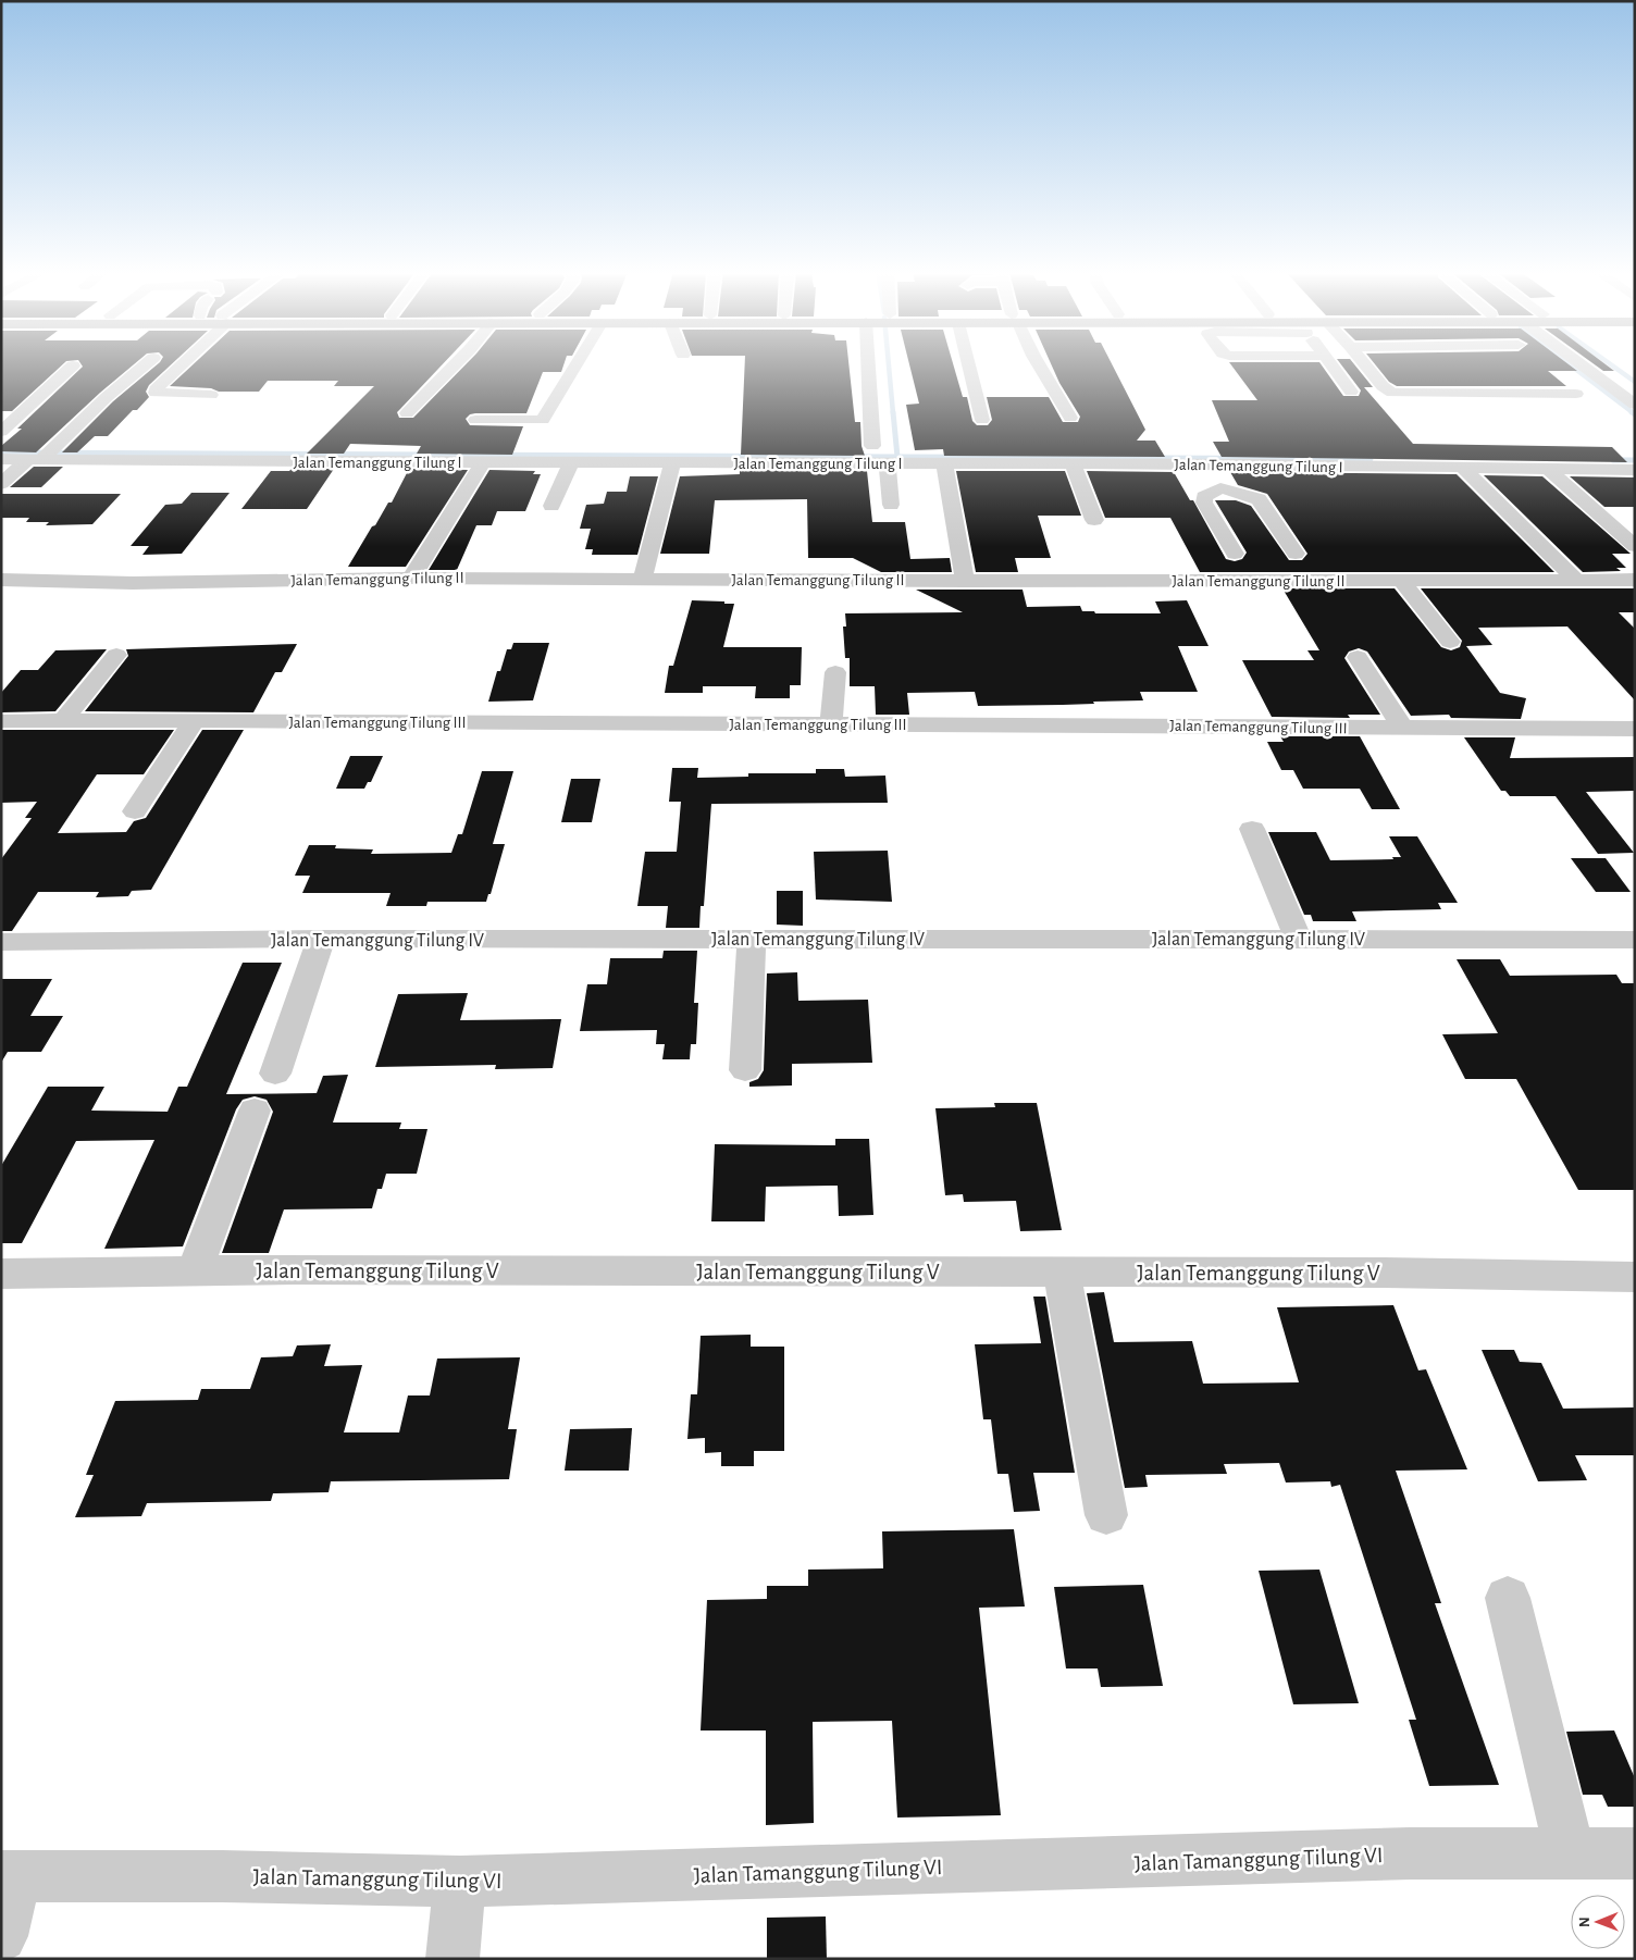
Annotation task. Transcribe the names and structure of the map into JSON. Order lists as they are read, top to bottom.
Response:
{
  "streets": {
    "street": [
      "Jalan Temanggung Tilung I",
      "Jalan Temanggung Tilung II",
      "Jalan Temanggung Tilung III",
      "Jalan Temanggung Tilung IV",
      "Jalan Temanggung Tilung V",
      "Jalan Tamanggung Tilung VI"
    ]
  },
  "north": "left"
}
